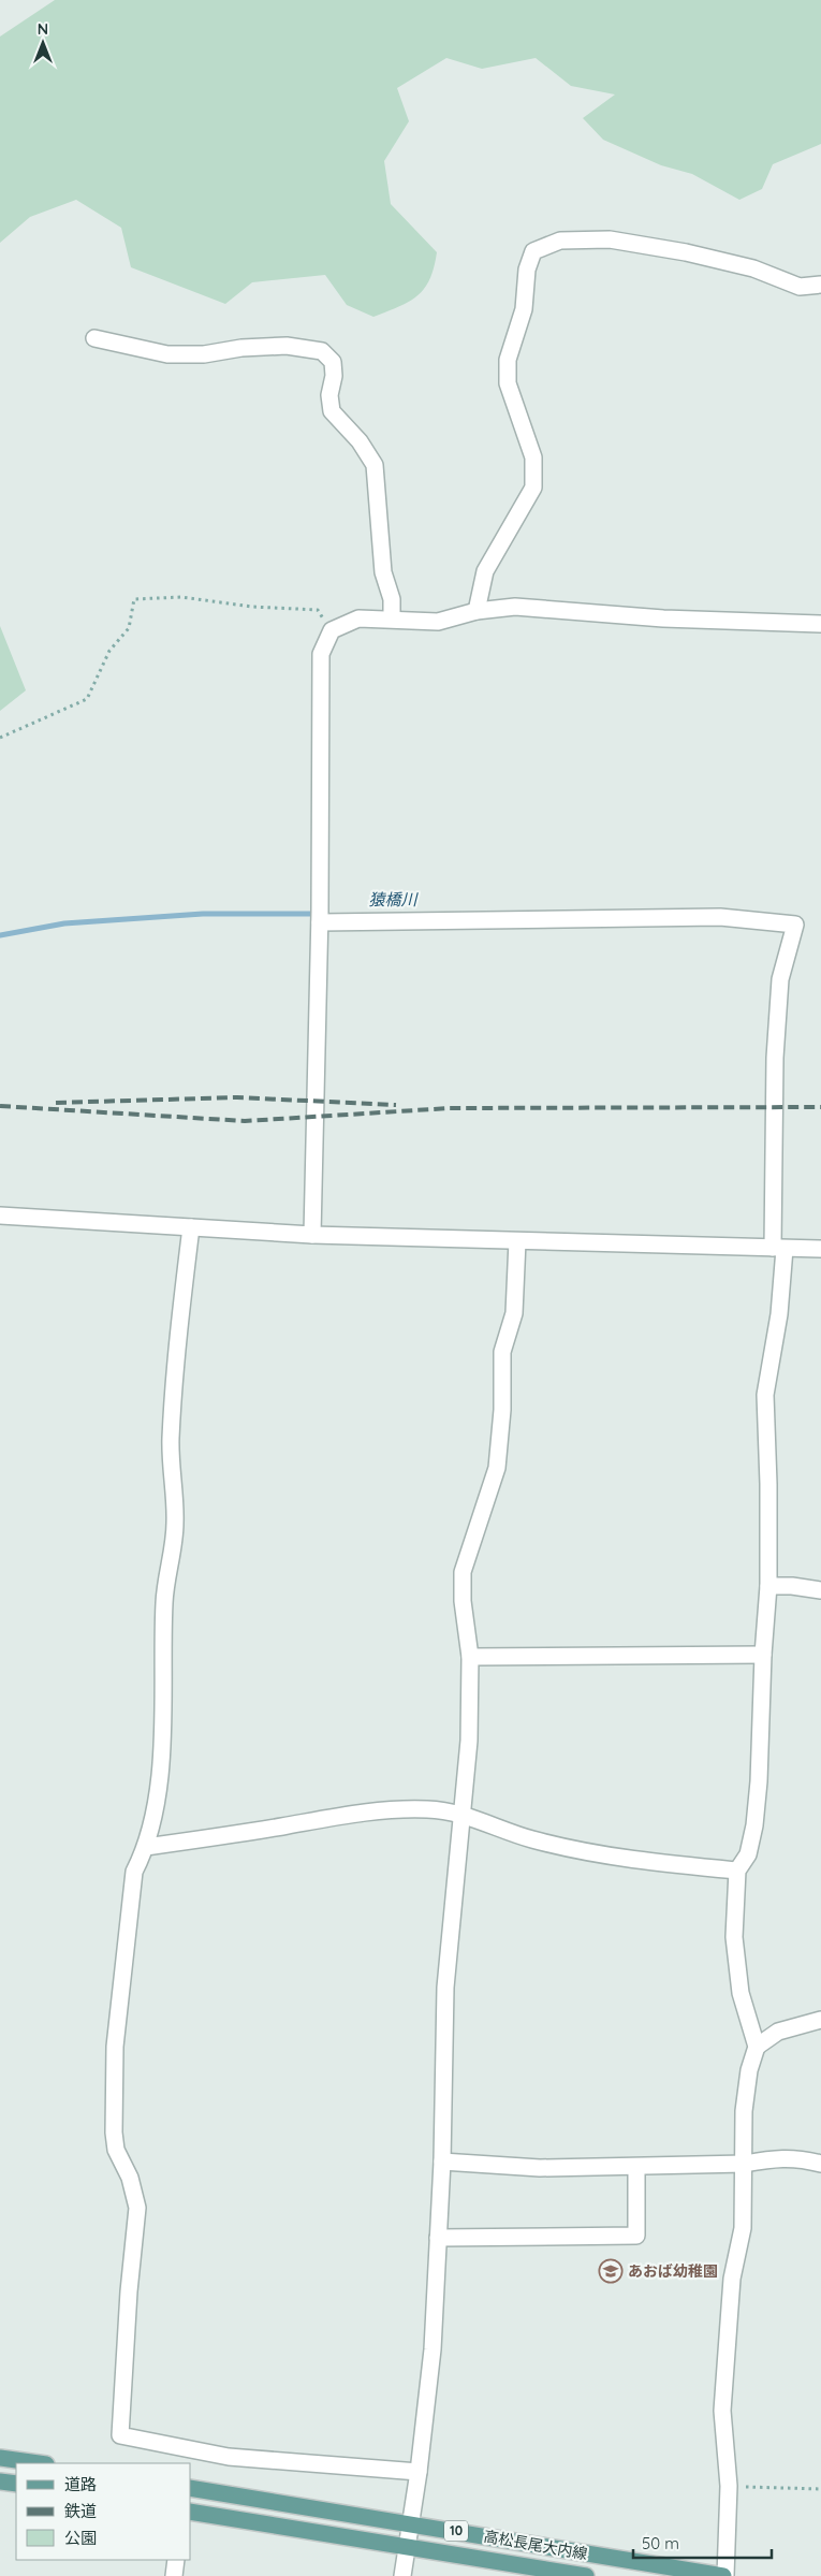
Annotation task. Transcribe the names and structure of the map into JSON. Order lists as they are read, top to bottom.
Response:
{
  "streets": {
    "main road": ["10", "高松長尾大内線"]
  },
  "crossings": [
    ["10", "高松長尾大内線"]
  ],
  "water": ["猿橋川"],
  "places": {
    "school or university": ["あおば幼稚園"]
  },
  "legend": ["道路", "鉄道", "公園"],
  "scale_bar": "50 m",
  "north": "top"
}
